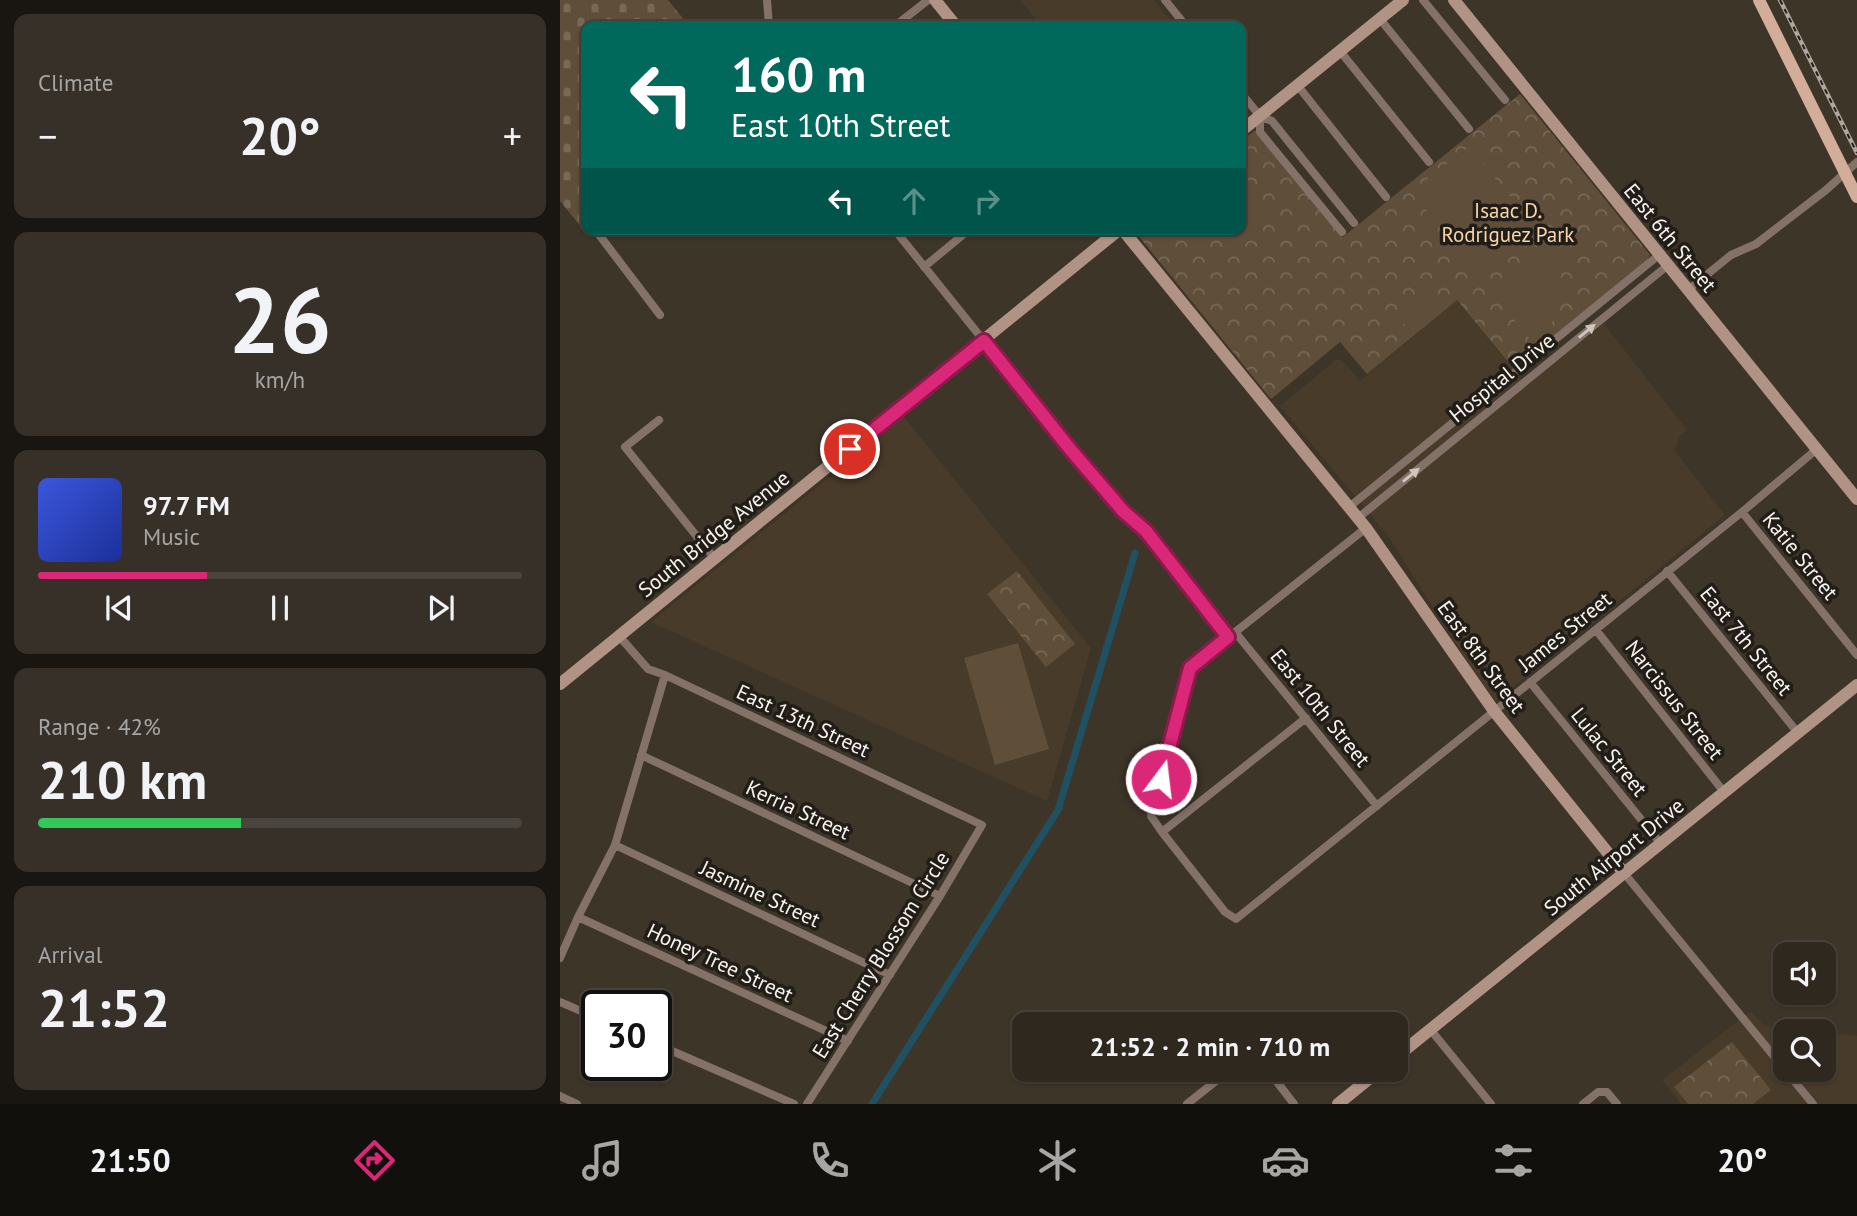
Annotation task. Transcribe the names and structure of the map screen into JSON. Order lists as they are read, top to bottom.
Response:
{
  "streets": {
    "street": [
      "East 6th Street",
      "Hospital Drive",
      "South Bridge Avenue",
      "Katie Street",
      "James Street",
      "East 7th Street",
      "East 8th Street",
      "Narcissus Street",
      "East 10th Street",
      "East 13th Street",
      "Lulac Street",
      "Kerria Street",
      "South Airport Drive",
      "Jasmine Street",
      "East Cherry Blossom Circle",
      "Honey Tree Street"
    ]
  },
  "crossings": [
    ["East 6th Street", "Hospital Drive"],
    ["East 6th Street", "James Street"],
    ["Hospital Drive", "James Street"],
    ["Hospital Drive", "East 8th Street"],
    ["Hospital Drive", "East 10th Street"],
    ["South Bridge Avenue", "East 10th Street"],
    ["South Bridge Avenue", "East 13th Street"],
    ["Katie Street", "James Street"],
    ["James Street", "East 7th Street"],
    ["James Street", "East 8th Street"],
    ["James Street", "Narcissus Street"],
    ["James Street", "East 10th Street"],
    ["James Street", "Lulac Street"],
    ["East 7th Street", "South Airport Drive"],
    ["East 8th Street", "South Airport Drive"],
    ["Narcissus Street", "South Airport Drive"],
    ["East 13th Street", "East Cherry Blossom Circle"],
    ["Lulac Street", "South Airport Drive"],
    ["Kerria Street", "East Cherry Blossom Circle"],
    ["Jasmine Street", "East Cherry Blossom Circle"],
    ["East Cherry Blossom Circle", "Honey Tree Street"]
  ],
  "parks": ["Isaac D. Rodriguez Park"],
  "page": {
    "tile": [
      "Climate",
      ["26", "km/h"],
      ["Range · 42%", "210 km"],
      ["Arrival", "21:52"]
    ],
    "turn": ["160 m", "East 10th Street"],
    "heat": ["−", "20°", "+"],
    "song": ["97.7 FM", "Music"],
    "limit": "30",
    "trip": "21:52 · 2 min · 710 m",
    "tabs": ["21:50", "20°"]
  }
}
